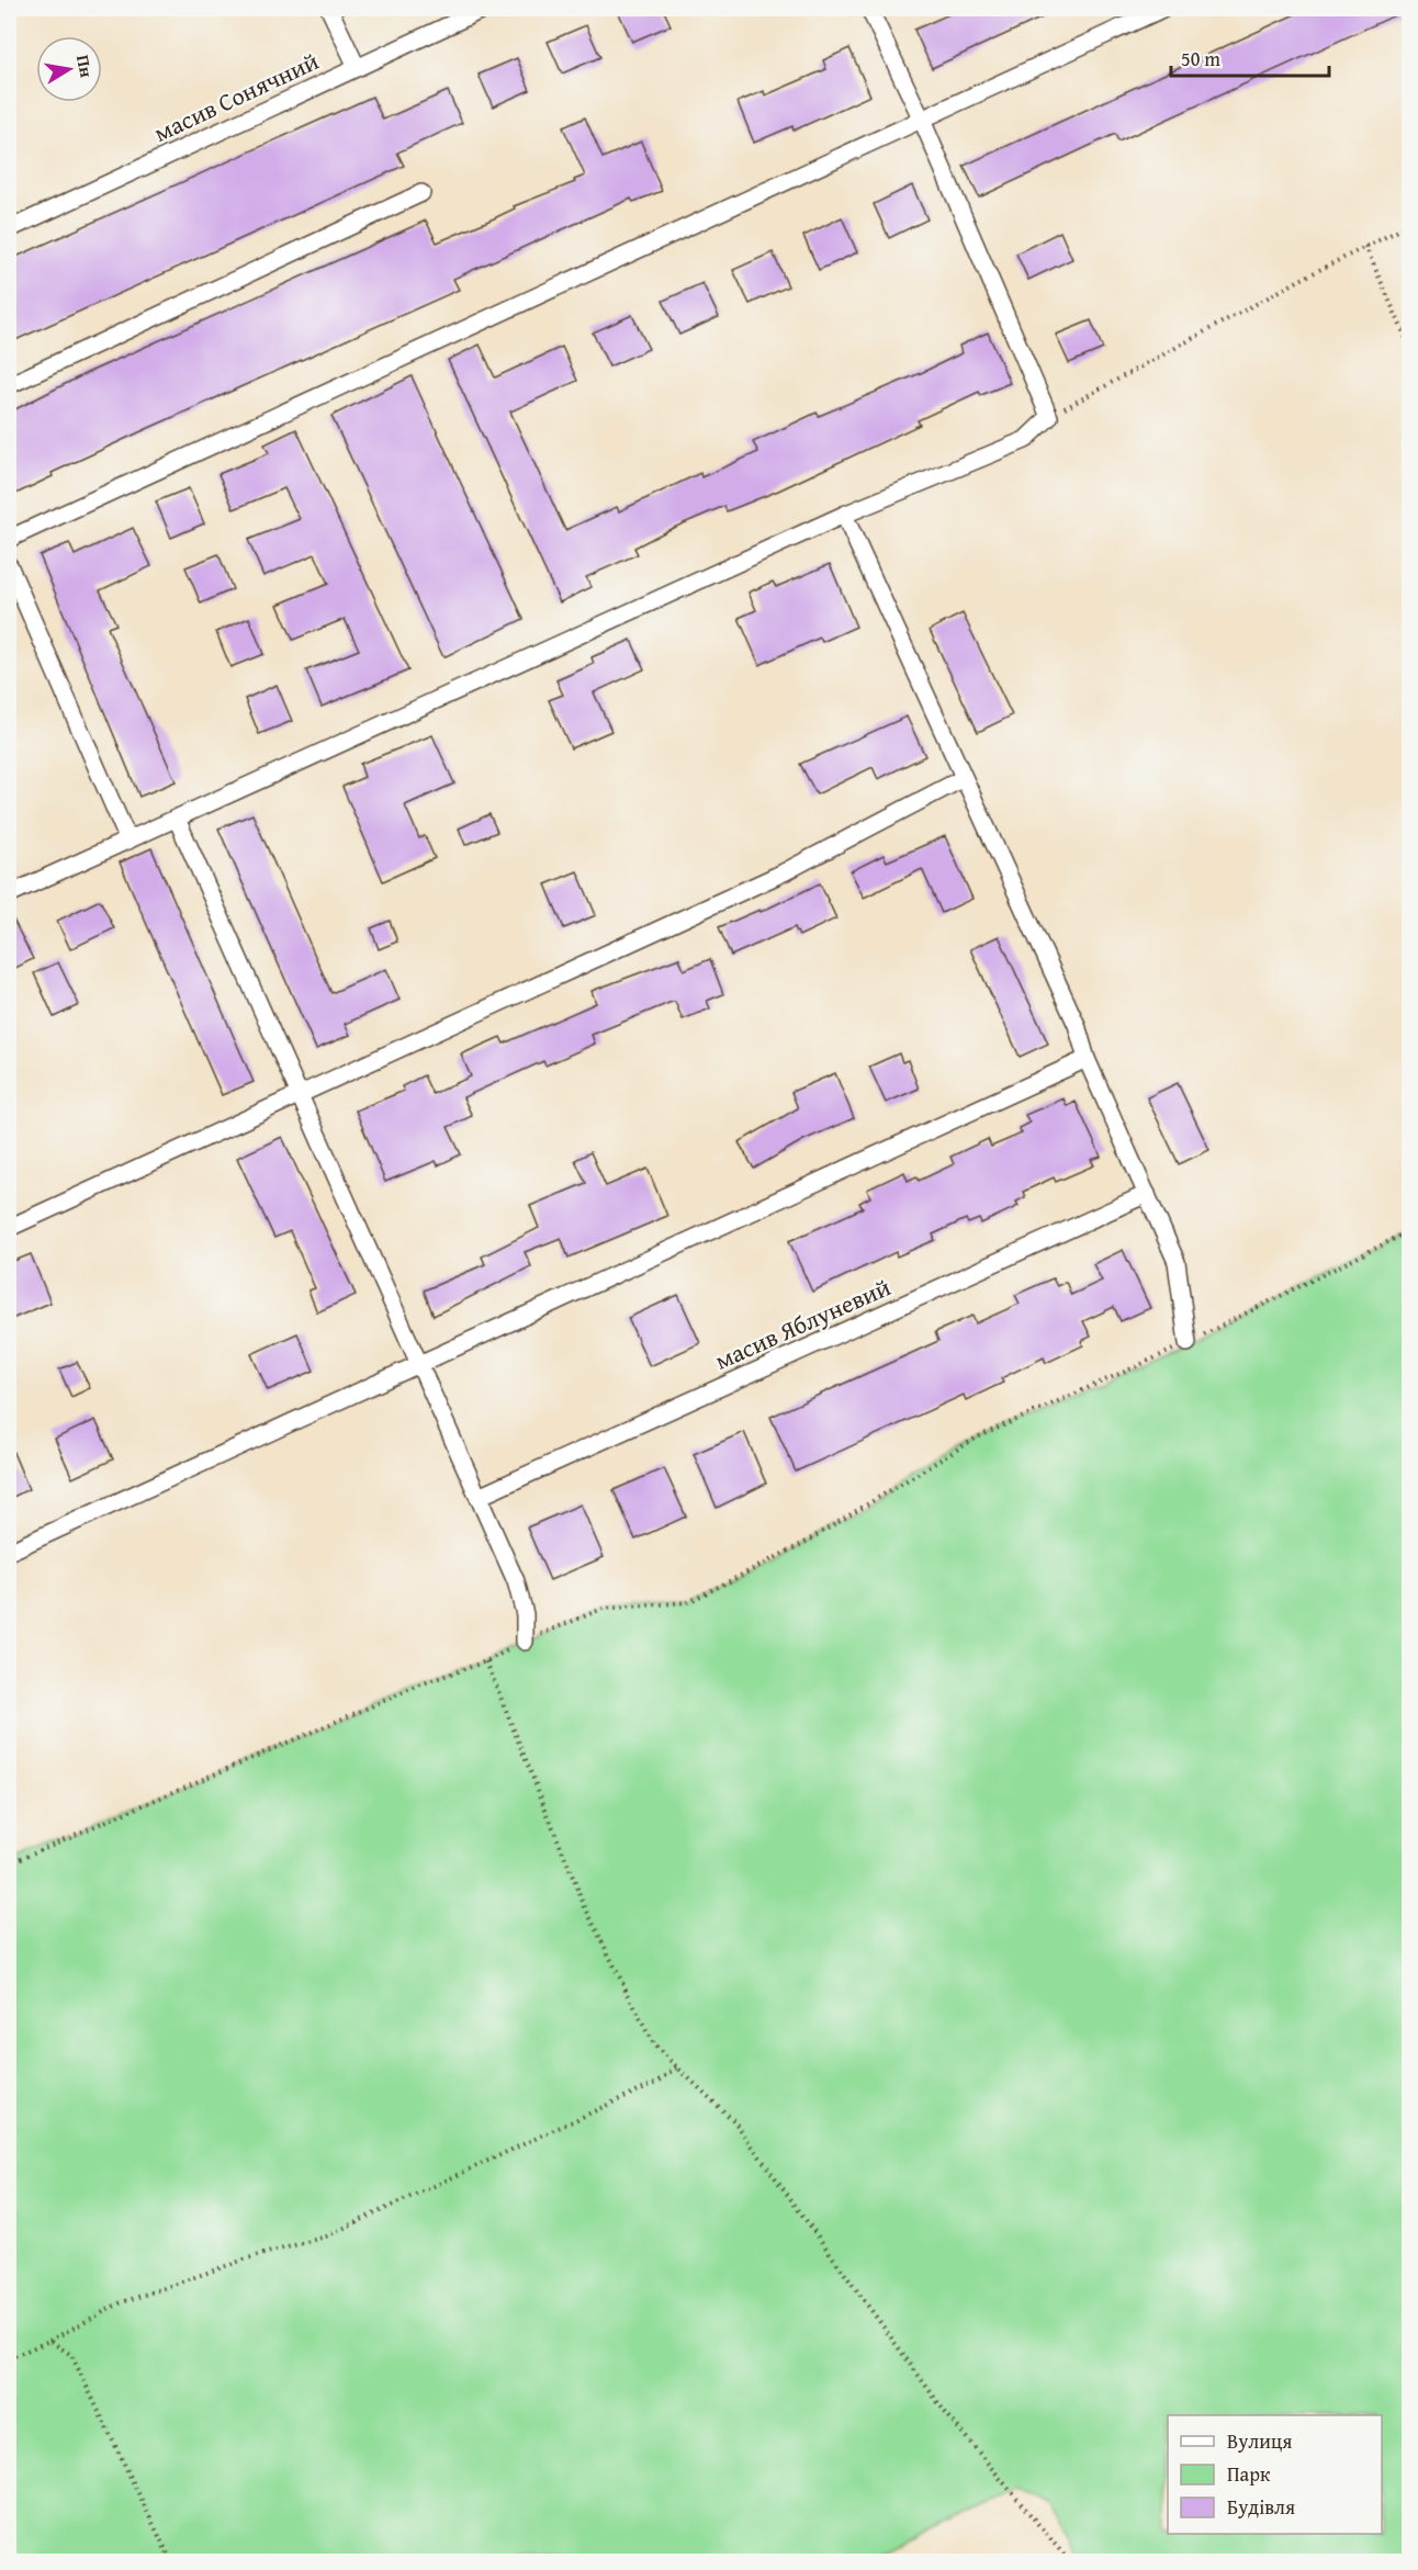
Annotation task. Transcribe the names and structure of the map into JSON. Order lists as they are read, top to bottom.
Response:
{
  "streets": {
    "street": ["масив Сонячний", "масив Яблуневий"]
  },
  "legend": ["Вулиця", "Парк", "Будівля"],
  "scale_bar": "50 m",
  "north": "right"
}
